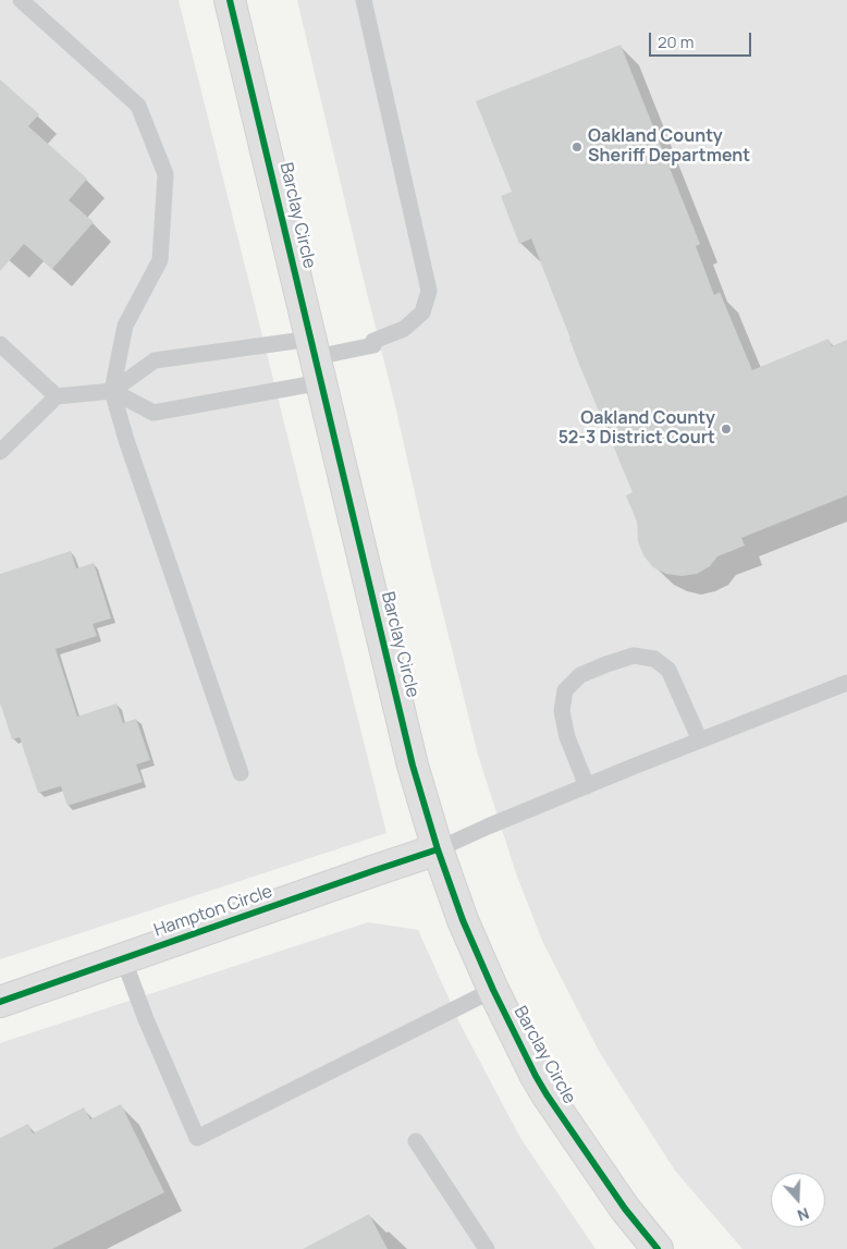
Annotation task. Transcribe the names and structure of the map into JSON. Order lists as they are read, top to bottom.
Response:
{
  "streets": {
    "street": ["Barclay Circle", "Hampton Circle"]
  },
  "crossings": [
    ["Barclay Circle", "Hampton Circle"]
  ],
  "places": ["Oakland County Sheriff Department", "Oakland County 52-3 District Court"],
  "scale_bar": "20 m",
  "north": "bottom"
}
